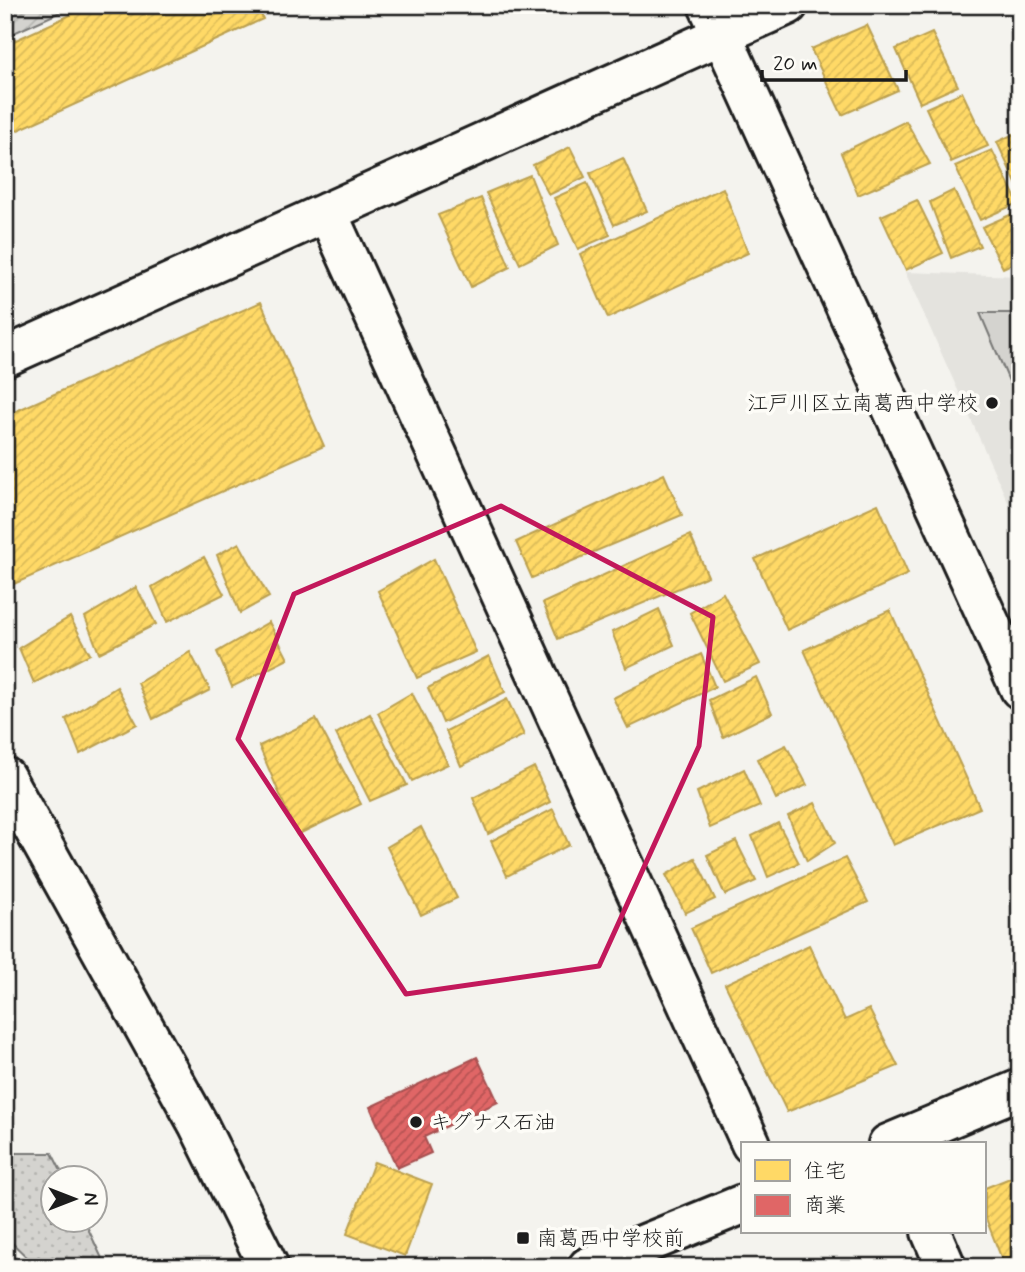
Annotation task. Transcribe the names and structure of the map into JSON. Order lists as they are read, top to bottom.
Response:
{
  "places": {
    "other": ["江戸川区立南葛西中学校", "キグナス石油"],
    "transit": ["南葛西中学校前"]
  },
  "legend": ["住宅", "商業"],
  "scale_bar": "20 m",
  "north": "right"
}
